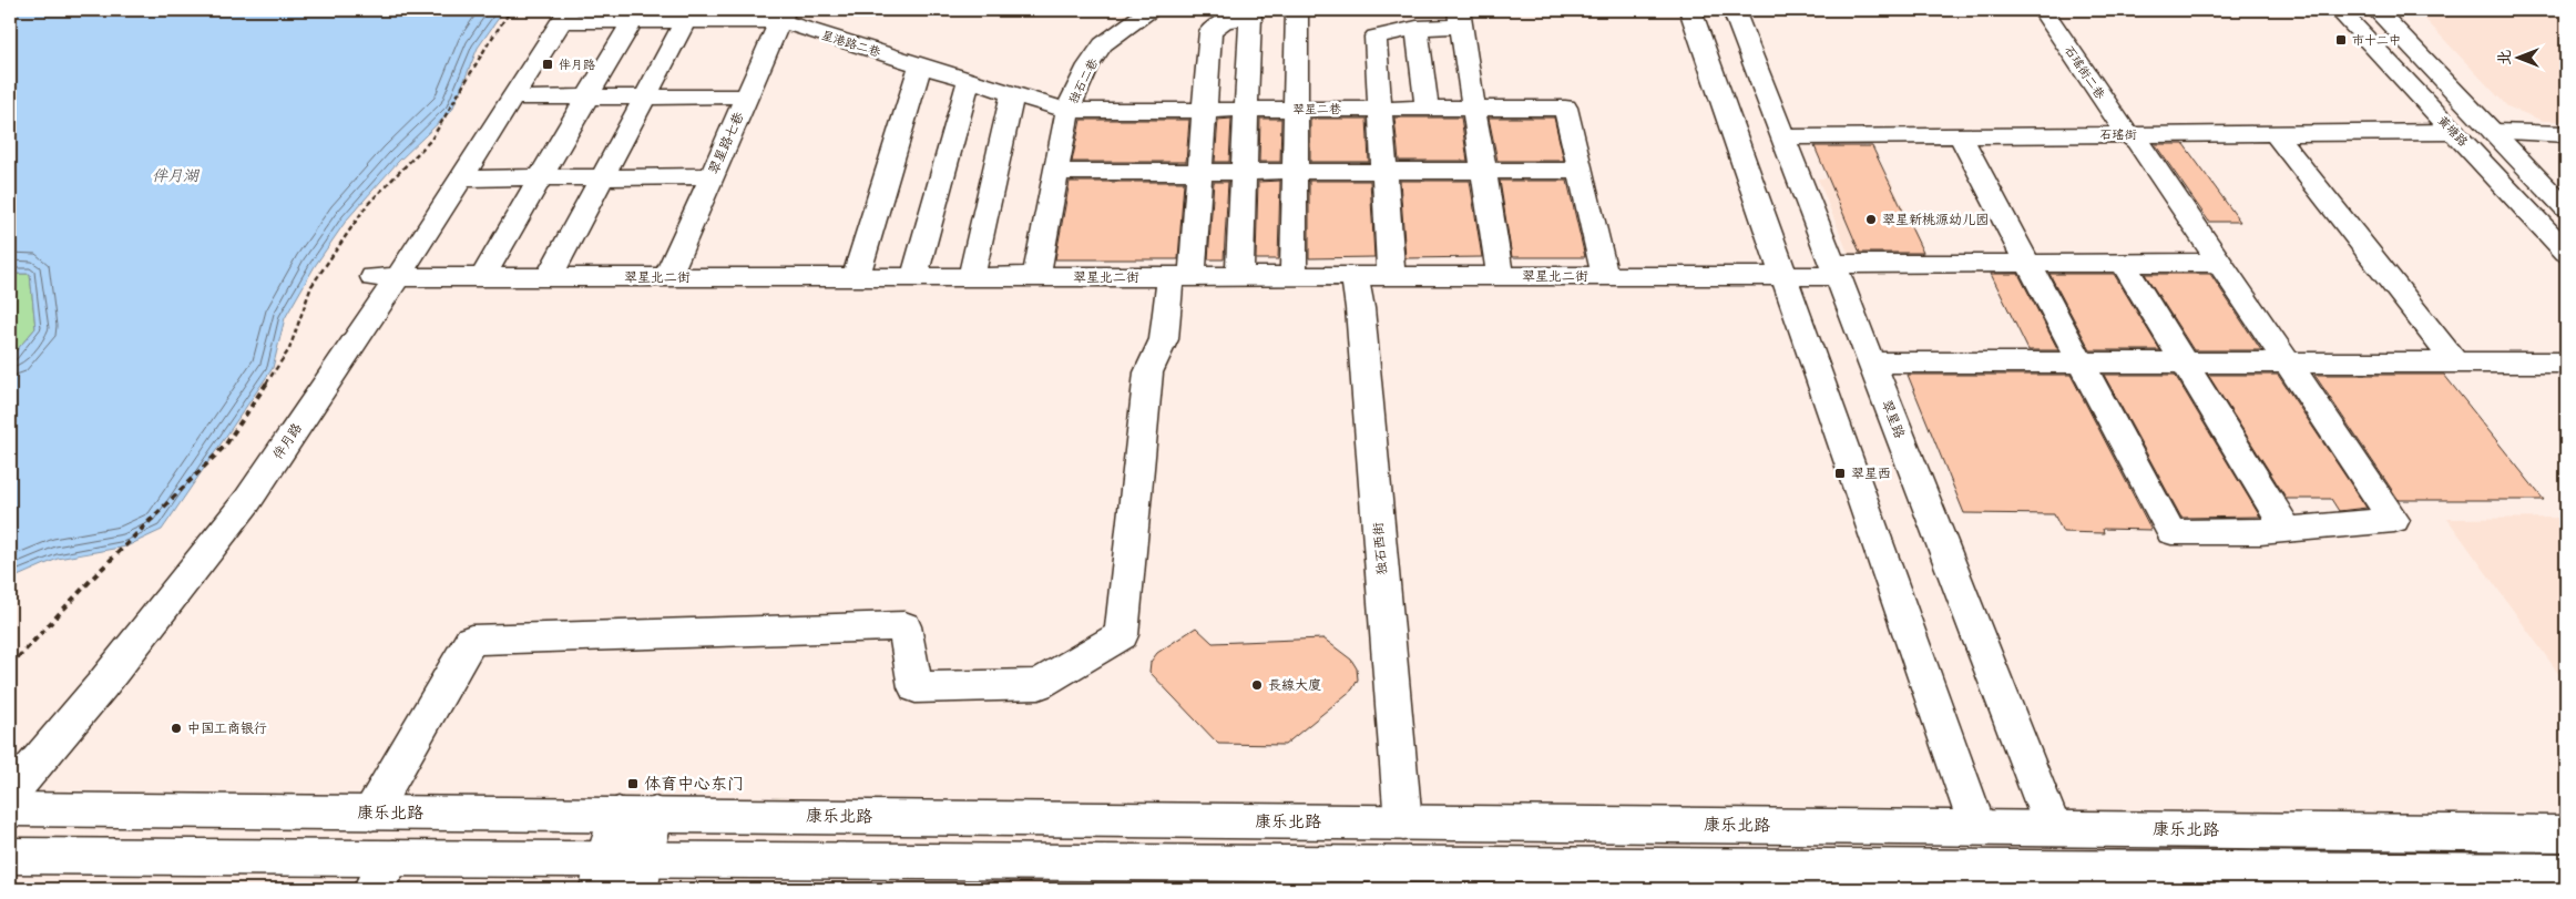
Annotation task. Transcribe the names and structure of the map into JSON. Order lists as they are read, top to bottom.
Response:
{
  "streets": {
    "street": [
      "星港路二巷",
      "石瑶街二巷",
      "独石二巷",
      "翠星二巷",
      "黄塘路",
      "石瑶街",
      "翠星路七巷",
      "翠星北二街",
      "翠星路",
      "伴月路",
      "独石西街",
      "康乐北路"
    ]
  },
  "crossings": [
    ["星港路二巷", "独石二巷"],
    ["星港路二巷", "翠星二巷"],
    ["星港路二巷", "翠星路七巷"],
    ["星港路二巷", "伴月路"],
    ["石瑶街二巷", "石瑶街"],
    ["石瑶街二巷", "翠星北二街"],
    ["独石二巷", "翠星二巷"],
    ["独石二巷", "翠星北二街"],
    ["黄塘路", "石瑶街"],
    ["石瑶街", "翠星路"],
    ["翠星路七巷", "翠星北二街"],
    ["翠星北二街", "翠星路"],
    ["翠星北二街", "伴月路"],
    ["翠星北二街", "独石西街"],
    ["翠星路", "康乐北路"],
    ["独石西街", "康乐北路"]
  ],
  "water": ["伴月湖"],
  "places": {
    "transit": [
      "市十二中",
      "伴月路",
      "翠星西",
      "体育中心东门"
    ],
    "other": ["翠星新桃源幼儿园", "長線大廈", "中国工商银行"]
  },
  "north": "left"
}
